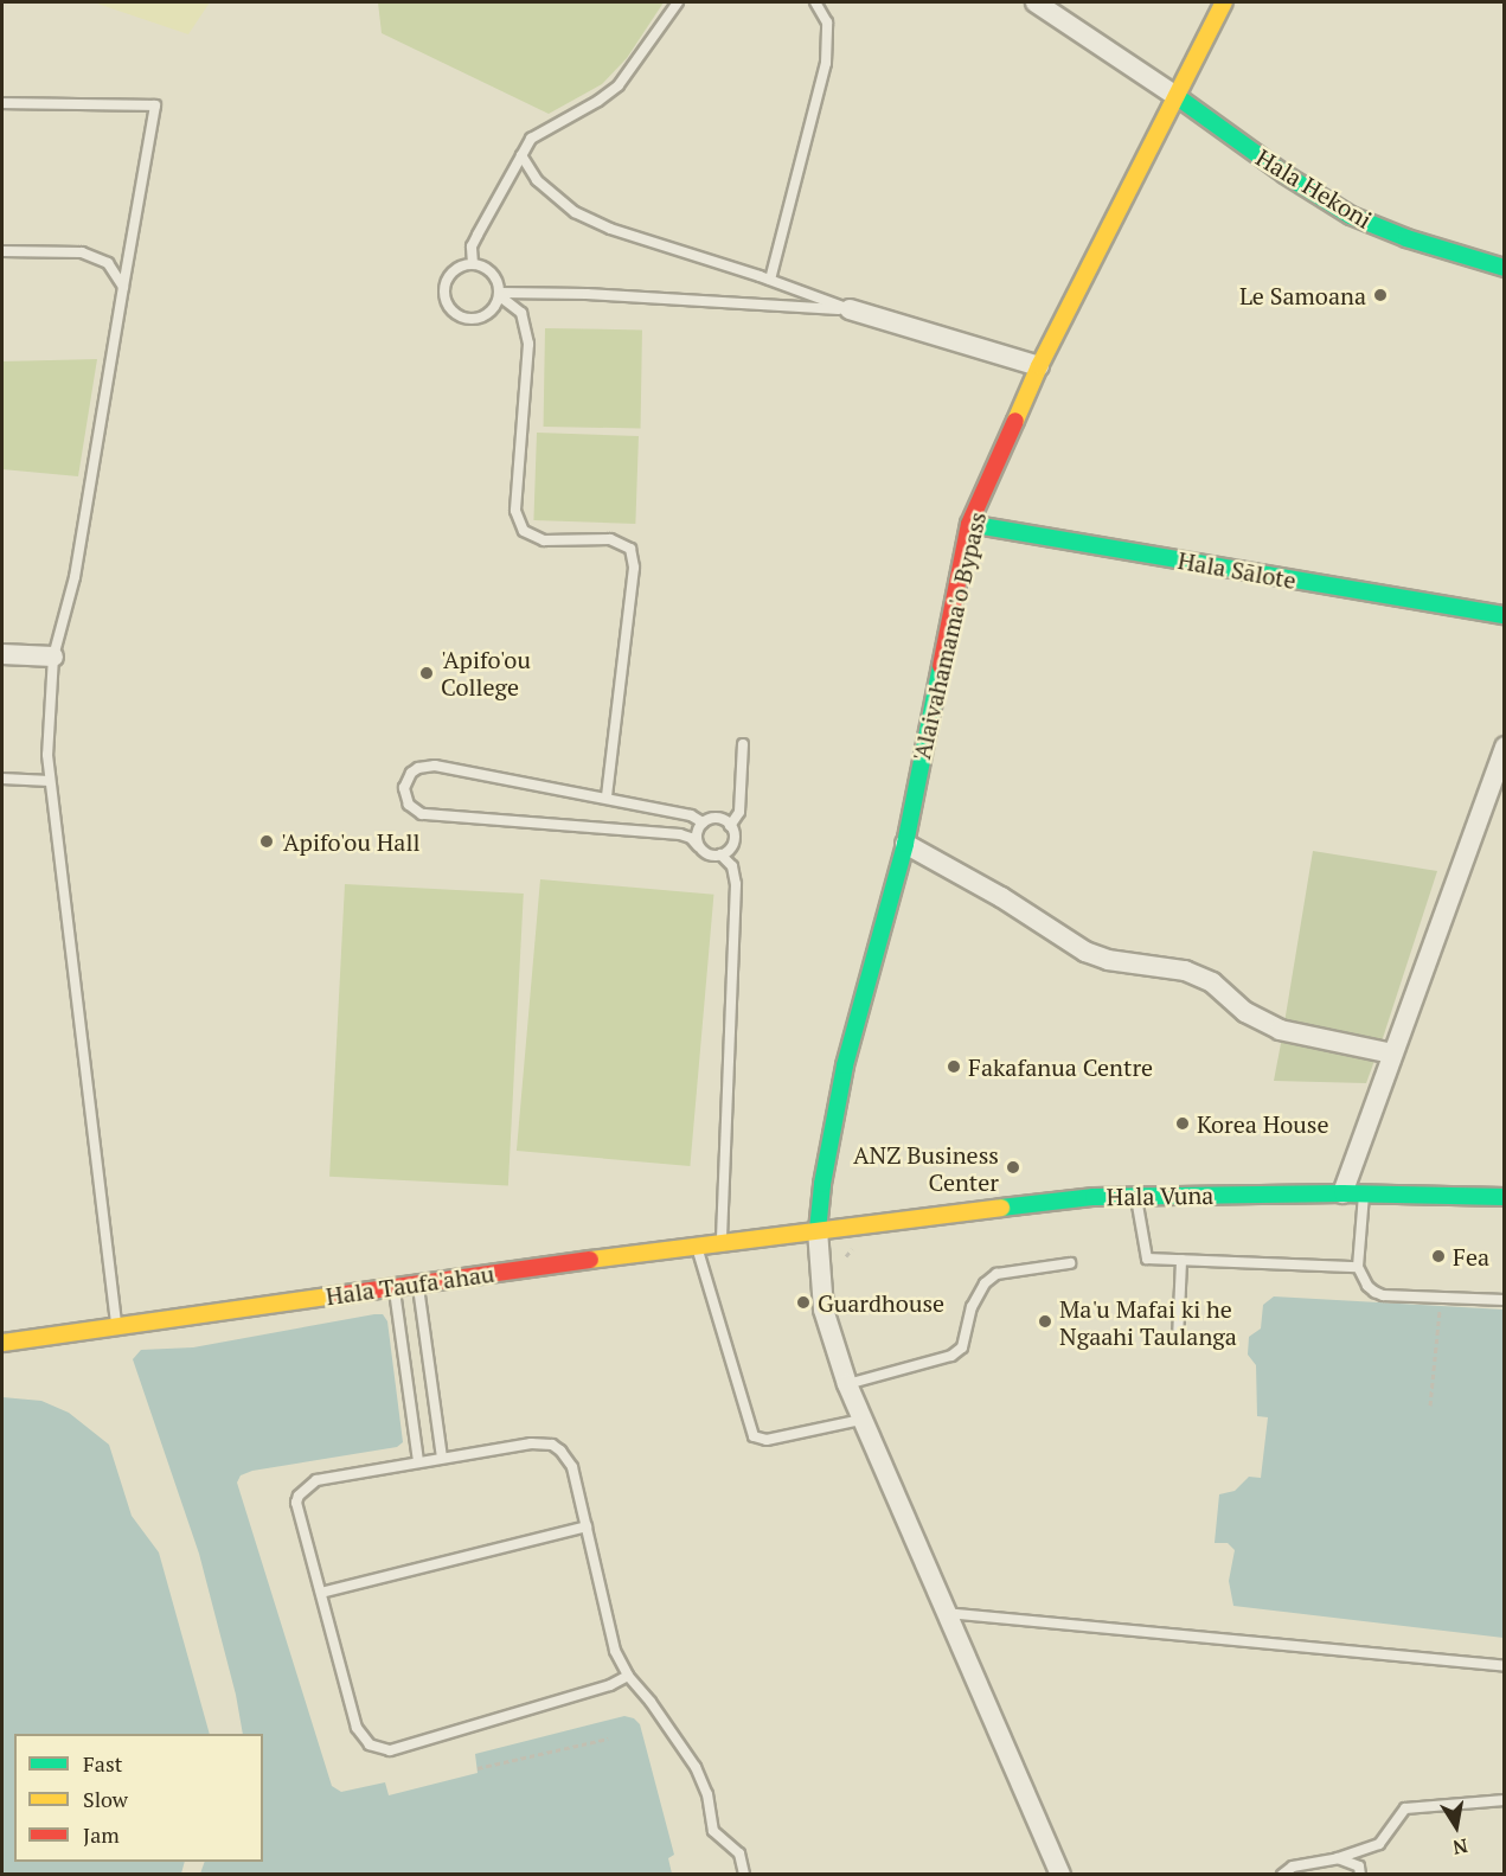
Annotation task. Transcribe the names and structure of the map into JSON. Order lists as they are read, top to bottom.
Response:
{
  "streets": {
    "main road": [
      "Hala Hekoni",
      "Hala Sālote",
      "'Alaivahamama'o Bypass",
      "Hala Vuna",
      "Hala Taufa'ahau"
    ]
  },
  "crossings": [
    ["Hala Hekoni", "'Alaivahamama'o Bypass"],
    ["Hala Sālote", "'Alaivahamama'o Bypass"],
    ["'Alaivahamama'o Bypass", "Hala Vuna"],
    ["'Alaivahamama'o Bypass", "Hala Taufa'ahau"],
    ["Hala Vuna", "Hala Taufa'ahau"]
  ],
  "places": [
    "Le Samoana",
    "'Apifo'ou College",
    "'Apifo'ou Hall",
    "Fakafanua Centre",
    "Korea House",
    "ANZ Business Center",
    "Fea",
    "Guardhouse",
    "Ma'u Mafai ki he Ngaahi Taulanga"
  ],
  "legend": ["Fast", "Slow", "Jam"],
  "north": "bottom"
}
